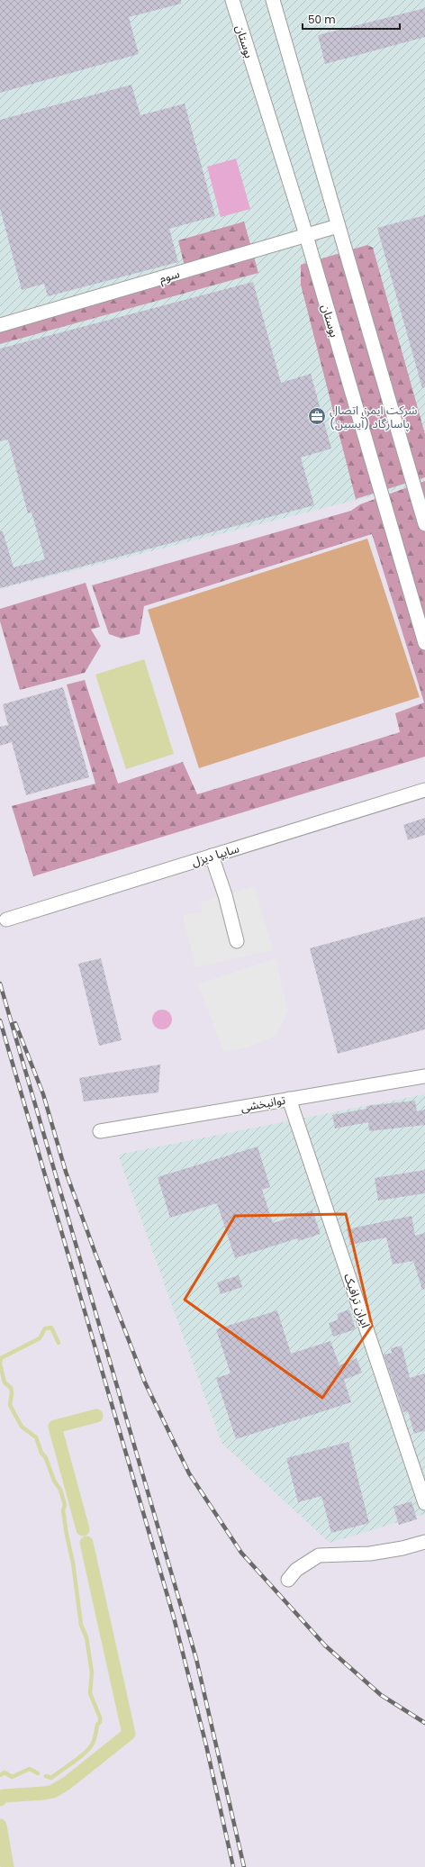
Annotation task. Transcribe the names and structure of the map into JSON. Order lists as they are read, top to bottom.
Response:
{
  "streets": {
    "street": [
      "بوستان",
      "سوم",
      "سایپا دیزل",
      "توانبخشی",
      "ایران ترافیک"
    ]
  },
  "crossings": [
    ["بوستان", "سوم"],
    ["توانبخشی", "ایران ترافیک"]
  ],
  "places": {
    "office": ["شرکت ایمن اتصال پاسارگاد (آیسین)"]
  },
  "scale_bar": "50 m"
}
